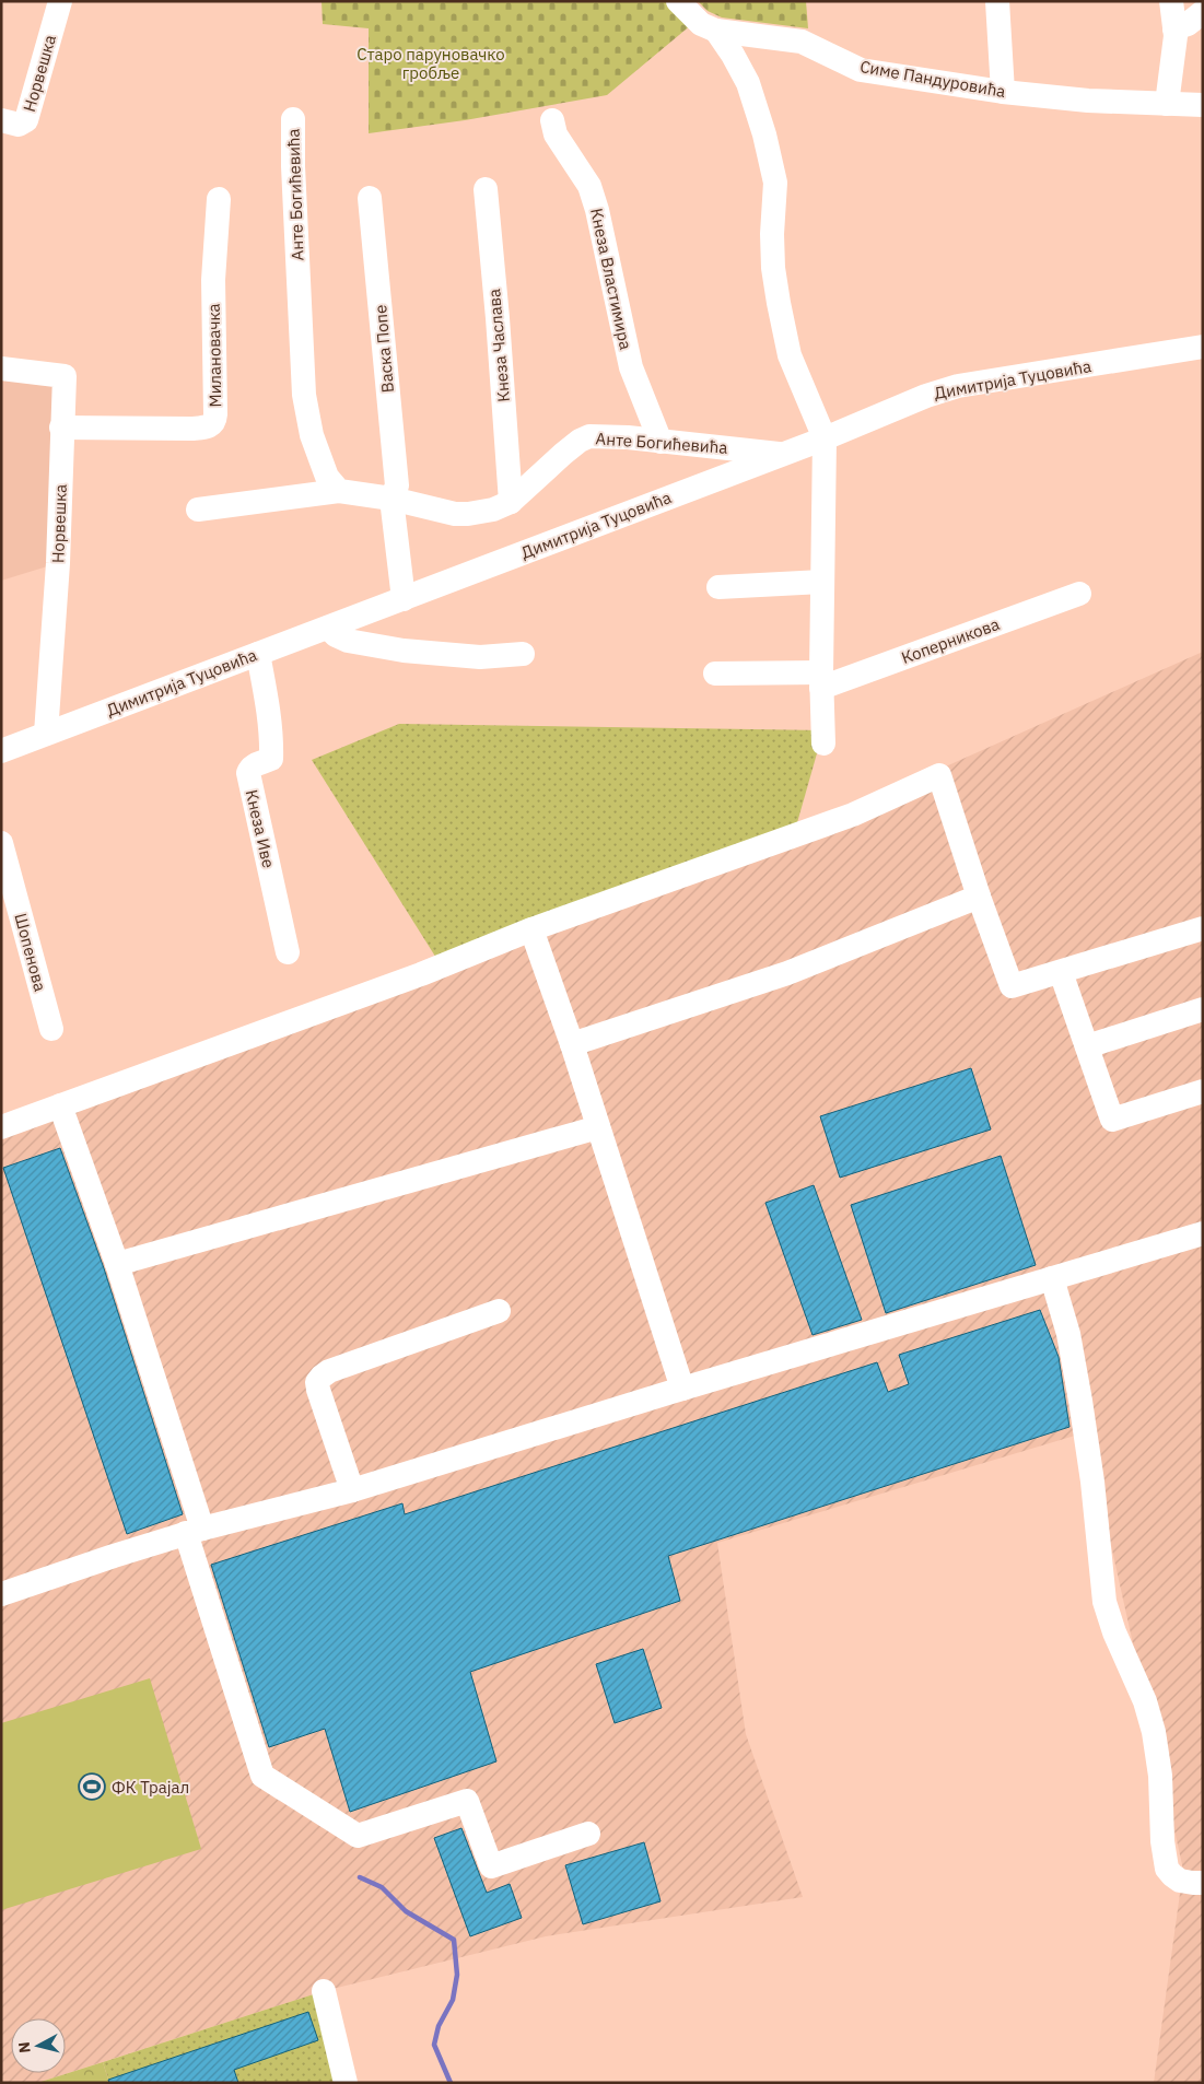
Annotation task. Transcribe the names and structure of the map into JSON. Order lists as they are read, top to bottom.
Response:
{
  "streets": {
    "street": [
      "Норвешка",
      "Симе Пандуровића",
      "Анте Богићевића",
      "Кнеза Властимира",
      "Кнеза Часлава",
      "Васка Попе",
      "Милановачка",
      "Димитрија Туцовића",
      "Коперникова",
      "Кнеза Иве",
      "Шопенова"
    ]
  },
  "crossings": [
    ["Норвешка", "Милановачка"],
    ["Норвешка", "Димитрија Туцовића"],
    ["Анте Богићевића", "Кнеза Властимира"],
    ["Анте Богићевића", "Кнеза Часлава"],
    ["Анте Богићевића", "Васка Попе"],
    ["Анте Богићевића", "Димитрија Туцовића"],
    ["Васка Попе", "Димитрија Туцовића"],
    ["Димитрија Туцовића", "Кнеза Иве"]
  ],
  "parks": ["Старо паруновачко гробље"],
  "places": {
    "sports": ["ФК Трајал"]
  },
  "north": "left"
}
